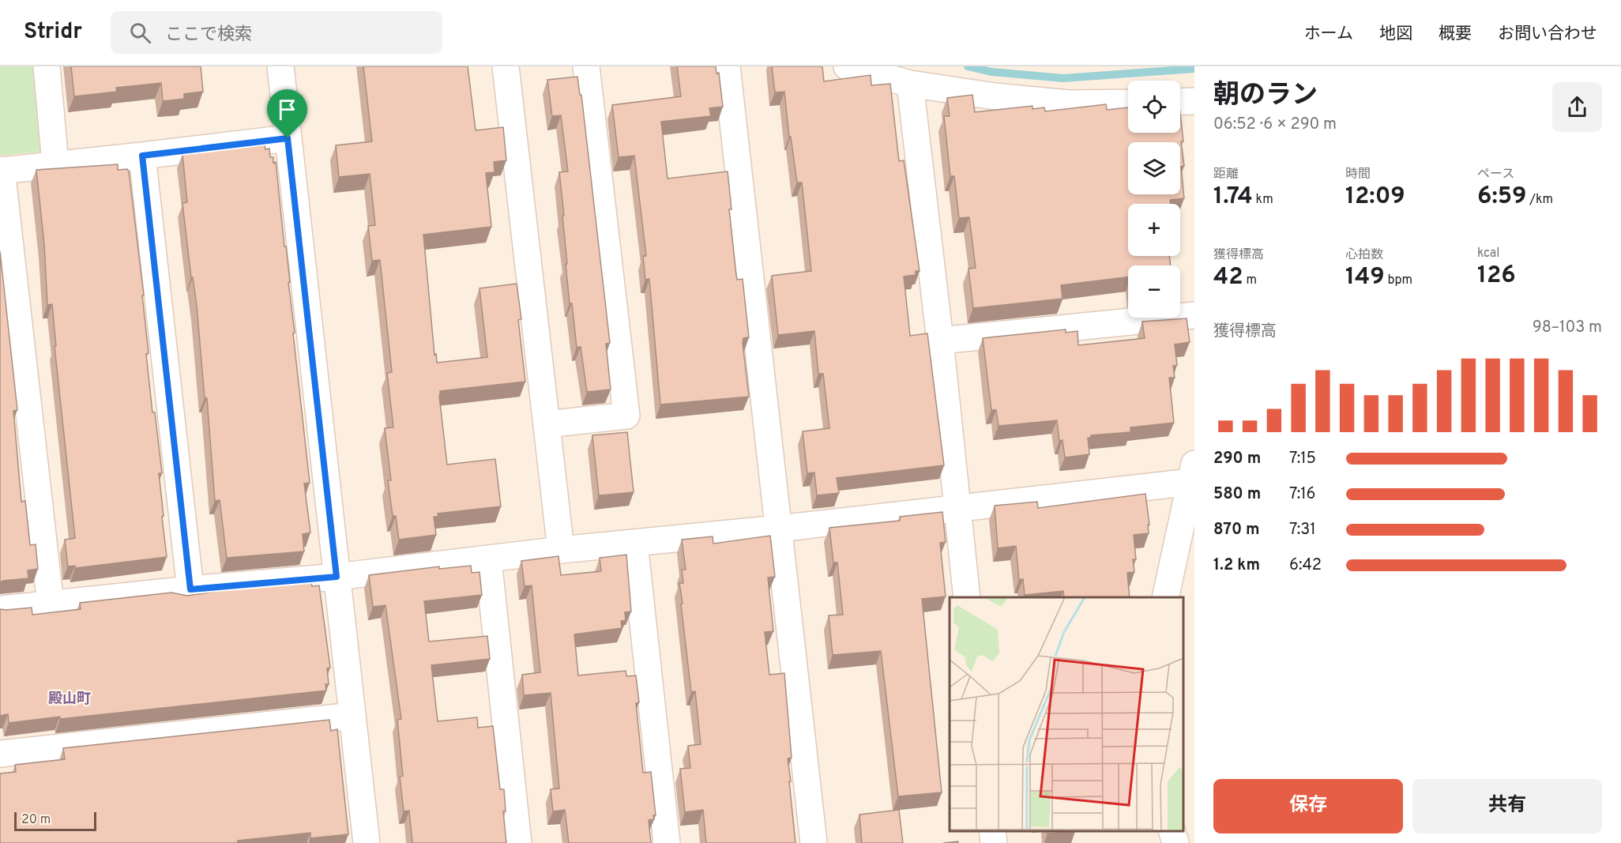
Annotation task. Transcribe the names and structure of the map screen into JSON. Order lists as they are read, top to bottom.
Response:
{
  "districts": ["殿山町"],
  "scale_bar": "20 m",
  "page": {
    "header": "Stridr",
    "search": "ここで検索",
    "nav": [
      "ホーム",
      "地図",
      "概要",
      "お問い合わせ"
    ],
    "heading": ["朝のラン", "06:52 · 6 × 290 m"],
    "map_buttons": ["+", "−"],
    "stats": [
      ["距離", "1.74 km"],
      ["時間", "12:09"],
      ["ペース", "6:59 /km"],
      ["獲得標高", "42 m"],
      ["心拍数", "149 bpm"],
      ["kcal", "126"]
    ],
    "chart": ["獲得標高", "98–103 m"],
    "list": [
      {
        "name": "290 m",
        "note": "7:15"
      },
      {
        "name": "580 m",
        "note": "7:16"
      },
      {
        "name": "870 m",
        "note": "7:31"
      },
      {
        "name": "1.2 km",
        "note": "6:42"
      }
    ],
    "buttons": ["保存", "共有"],
    "scale": "20 m"
  }
}
